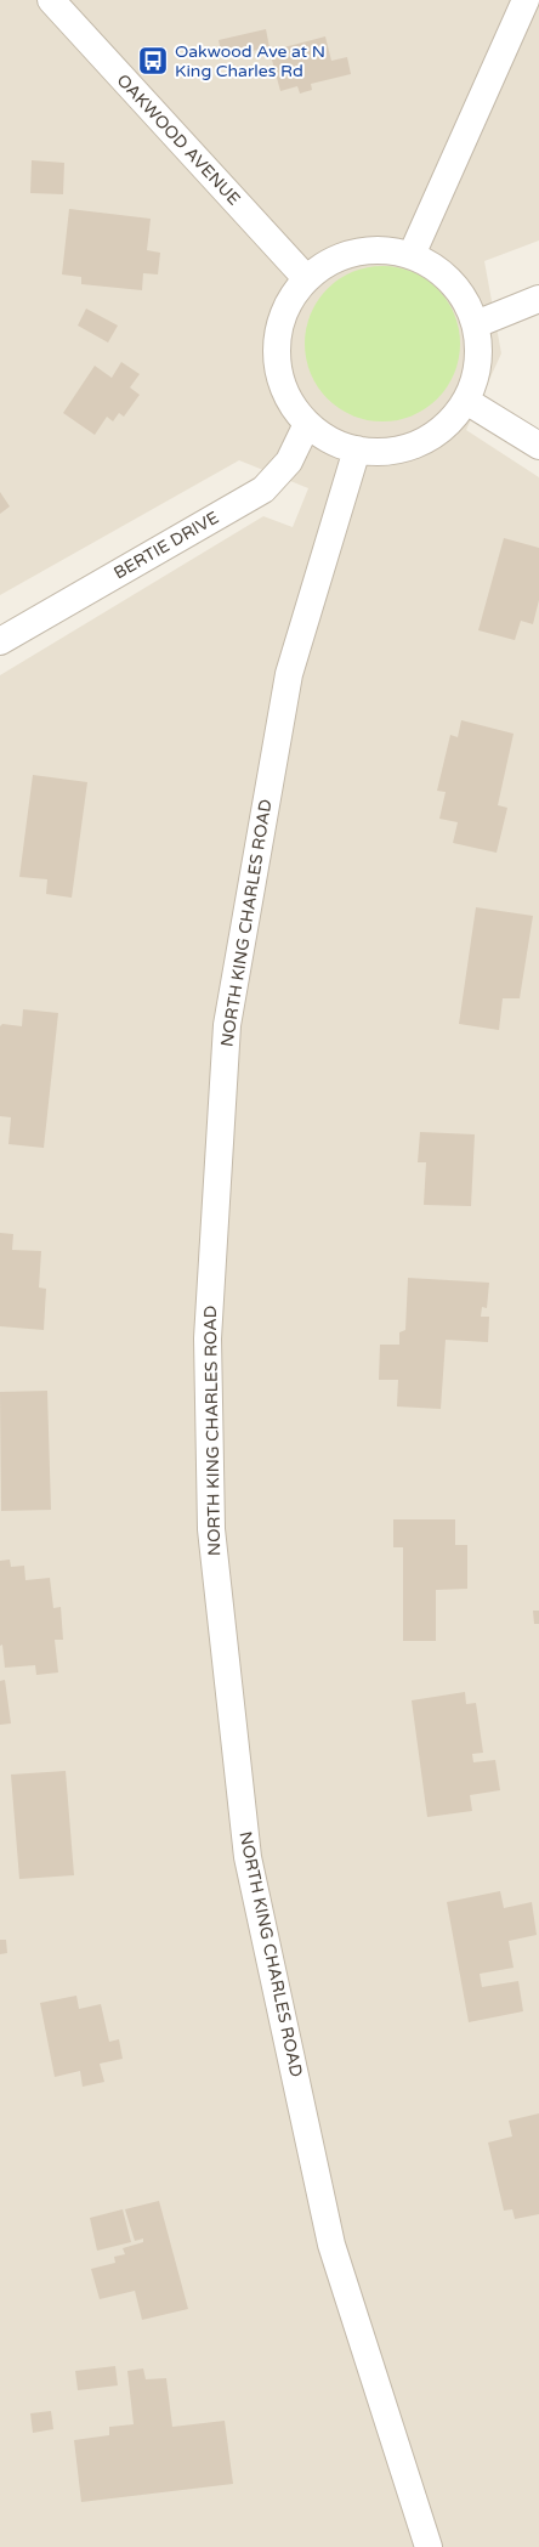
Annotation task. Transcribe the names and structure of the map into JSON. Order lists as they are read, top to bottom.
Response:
{
  "streets": {
    "street": ["OAKWOOD AVENUE", "BERTIE DRIVE", "NORTH KING CHARLES ROAD"]
  },
  "crossings": [
    ["OAKWOOD AVENUE", "BERTIE DRIVE"],
    ["OAKWOOD AVENUE", "NORTH KING CHARLES ROAD"],
    ["BERTIE DRIVE", "NORTH KING CHARLES ROAD"]
  ],
  "places": {
    "bus stop": ["Oakwood Ave at N King Charles Rd"]
  }
}
